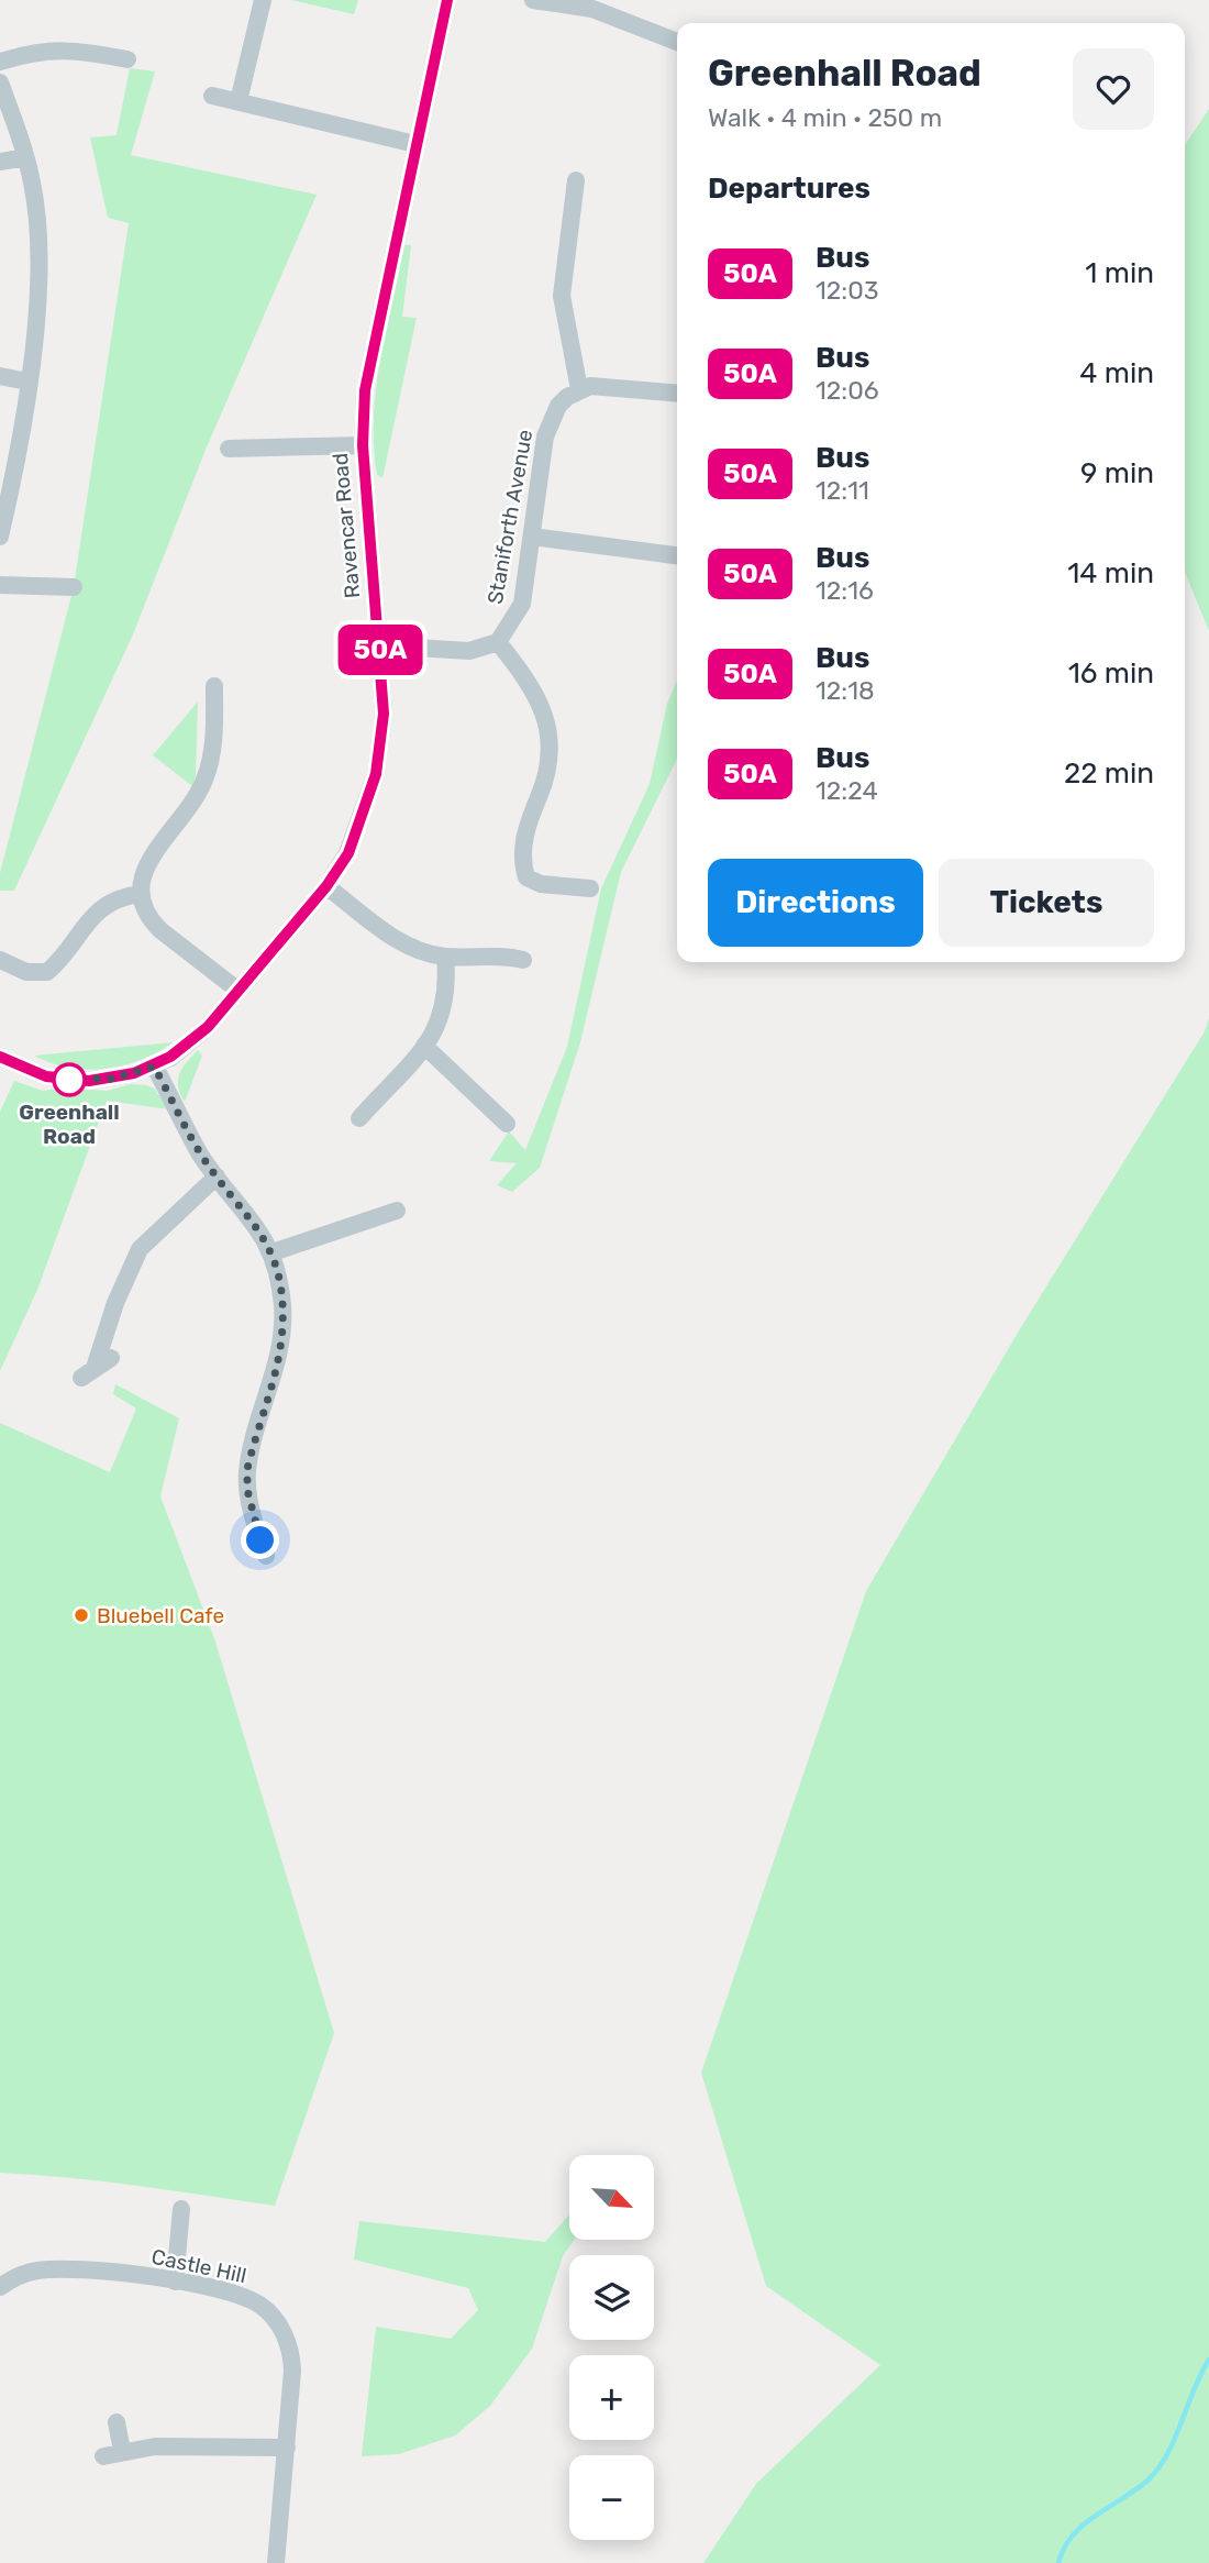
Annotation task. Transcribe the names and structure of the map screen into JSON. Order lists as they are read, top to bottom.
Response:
{
  "streets": {
    "street": ["Staniforth Avenue", "Ravencar Road", "Castle Hill"]
  },
  "places": ["Greenhall Road", "Bluebell Cafe"],
  "lines": ["bus line 50A"],
  "north": "bottom right",
  "page": {
    "on_map": "50A",
    "heading": [
      ["Greenhall Road", "Walk · 4 min · 250 m"],
      "Departures"
    ],
    "list": [
      {
        "mark": "50A",
        "name": "Bus",
        "note": "12:03",
        "value": "1 min"
      },
      {
        "mark": "50A",
        "name": "Bus",
        "note": "12:06",
        "value": "4 min"
      },
      {
        "mark": "50A",
        "name": "Bus",
        "note": "12:11",
        "value": "9 min"
      },
      {
        "mark": "50A",
        "name": "Bus",
        "note": "12:16",
        "value": "14 min"
      },
      {
        "mark": "50A",
        "name": "Bus",
        "note": "12:18",
        "value": "16 min"
      },
      {
        "mark": "50A",
        "name": "Bus",
        "note": "12:24",
        "value": "22 min"
      }
    ],
    "buttons": ["Directions", "Tickets"],
    "map_buttons": ["+", "−"]
  }
}
